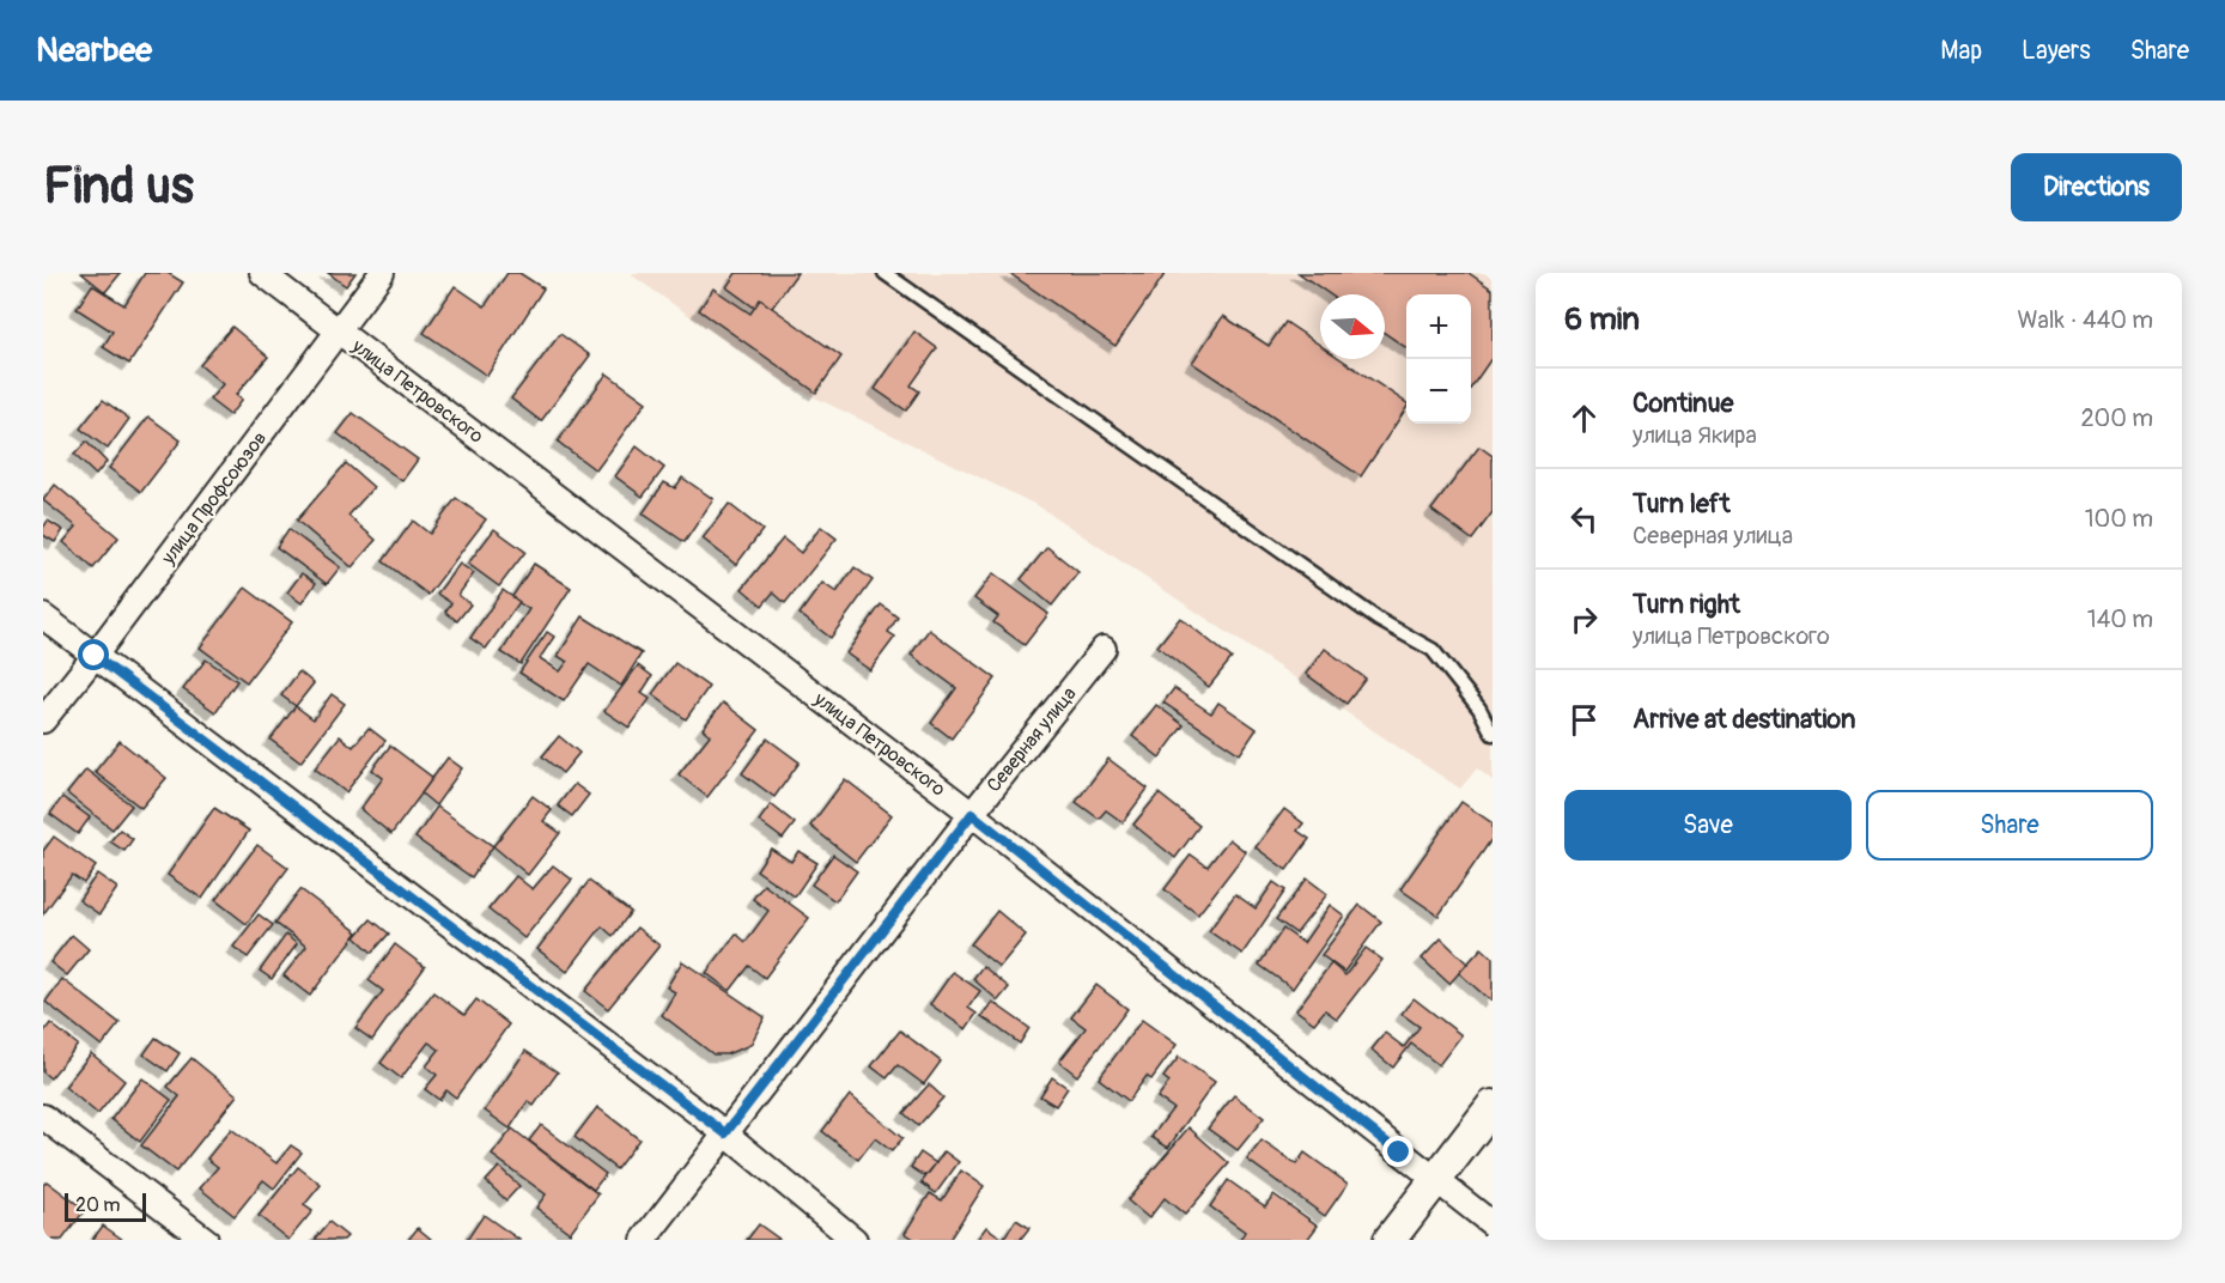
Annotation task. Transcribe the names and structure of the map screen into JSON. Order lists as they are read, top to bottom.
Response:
{
  "streets": {
    "street": ["улица Петровского", "улица Профсоюзов", "Северная улица"]
  },
  "crossings": [
    ["улица Петровского", "улица Профсоюзов"],
    ["улица Петровского", "Северная улица"]
  ],
  "scale_bar": "20 m",
  "north": "right",
  "page": {
    "header": "Nearbee",
    "nav": ["Map", "Layers", "Share"],
    "buttons": [
      "Directions",
      ["Save", "Share"]
    ],
    "title": "Find us",
    "heading": ["6 min", "Walk · 440 m"],
    "map_buttons": ["+", "−"],
    "list": [
      ["Continue", "улица Якира", "200 m"],
      ["Turn left", "Северная улица", "100 m"],
      ["Turn right", "улица Петровского", "140 m"],
      "Arrive at destination"
    ],
    "scale": "20 m"
  }
}
